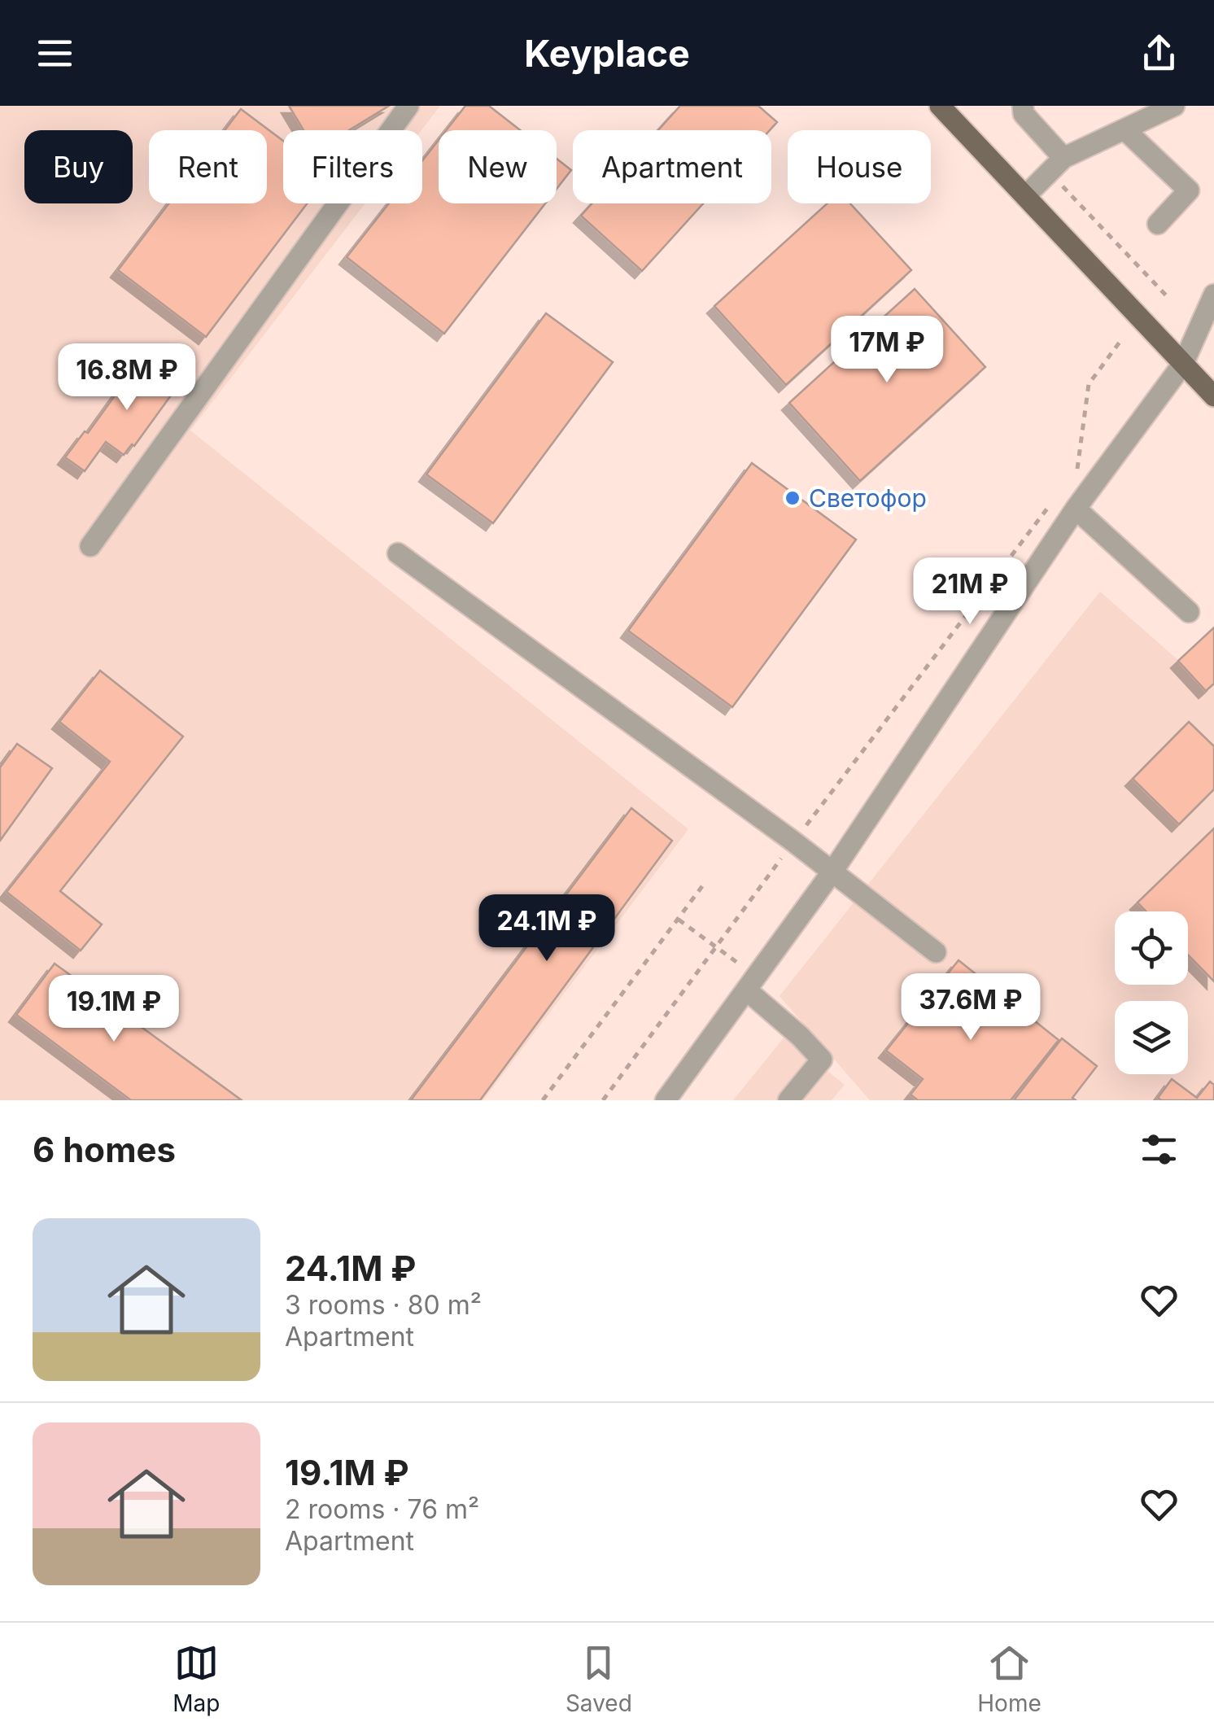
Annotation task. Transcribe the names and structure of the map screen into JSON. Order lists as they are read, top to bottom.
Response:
{
  "places": ["Светофор"],
  "page": {
    "header": "Keyplace",
    "chip": [
      "Buy",
      "Rent",
      "Filters",
      "New",
      "Apartment",
      "House"
    ],
    "price": [
      "17M ₽",
      "16.8M ₽",
      "21M ₽",
      "24.1M ₽",
      "37.6M ₽",
      "19.1M ₽"
    ],
    "heading": "6 homes",
    "list": [
      {
        "name": "24.1M ₽",
        "note": "3 rooms · 80 m² · Apartment"
      },
      {
        "name": "19.1M ₽",
        "note": "2 rooms · 76 m² · Apartment"
      }
    ],
    "tabs": ["Map", "Saved", "Home"]
  }
}
